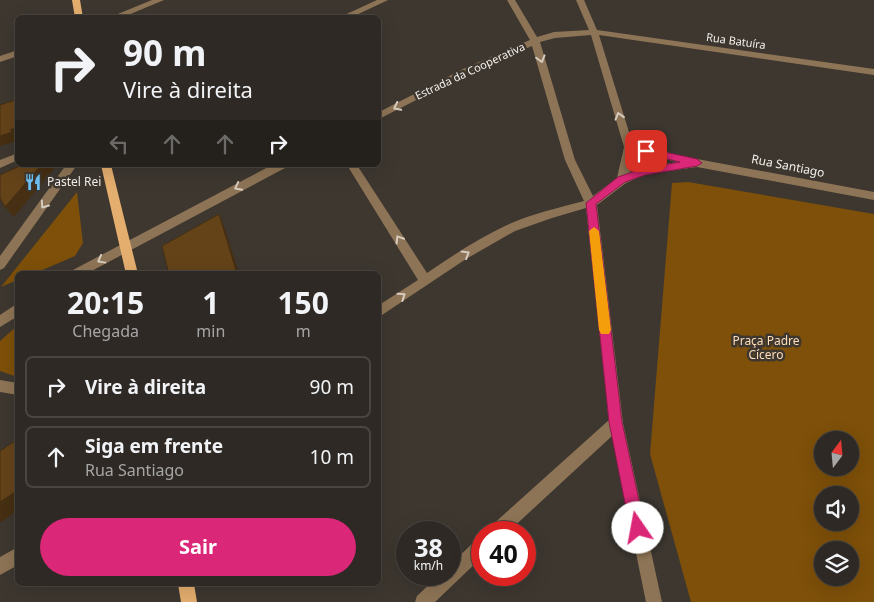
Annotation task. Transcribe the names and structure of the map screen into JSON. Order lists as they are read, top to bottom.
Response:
{
  "streets": {
    "street": ["Rua Batuíra", "Estrada da Cooperativa", "Rua Santiago"]
  },
  "crossings": [
    ["Rua Batuíra", "Estrada da Cooperativa"]
  ],
  "one_way": ["Estrada da Cooperativa"],
  "parks": ["Praça Padre Cícero"],
  "places": {
    "restaurant": ["Pastel Rei"]
  },
  "north": "top",
  "page": {
    "turn": ["90 m", "Vire à direita"],
    "eta": [
      "20:15",
      "Chegada",
      "1",
      "min",
      "150",
      "m"
    ],
    "list": [
      {
        "name": "Vire à direita",
        "value": "90 m"
      },
      {
        "name": "Siga em frente",
        "note": "Rua Santiago",
        "value": "10 m"
      }
    ],
    "buttons": "Sair",
    "speed": "38 km/h",
    "limit": "40"
  }
}
